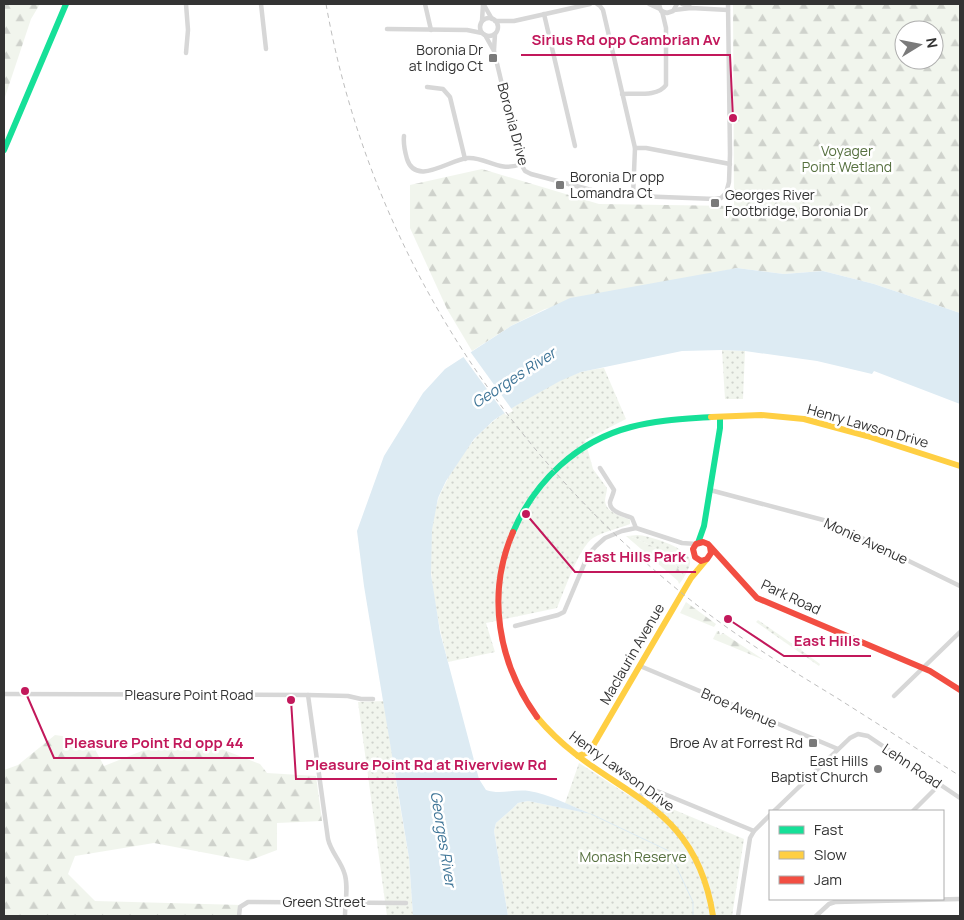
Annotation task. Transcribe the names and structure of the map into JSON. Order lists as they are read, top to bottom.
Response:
{
  "streets": {
    "main road": ["Henry Lawson Drive", "Park Road", "Maclaurin Avenue"],
    "street": [
      "Boronia Drive",
      "Monie Avenue",
      "Pleasure Point Road",
      "Broe Avenue",
      "Lehn Road",
      "Green Street"
    ]
  },
  "crossings": [
    ["Henry Lawson Drive", "Maclaurin Avenue"],
    ["Park Road", "Maclaurin Avenue"],
    ["Maclaurin Avenue", "Broe Avenue"],
    ["Broe Avenue", "Lehn Road"]
  ],
  "water": ["Georges River"],
  "parks": ["Voyager Point Wetland", "Monash Reserve"],
  "places": {
    "transit": [
      "Boronia Dr at Indigo Ct",
      "Boronia Dr opp Lomandra Ct",
      "Georges River Footbridge, Boronia Dr",
      "Broe Av at Forrest Rd"
    ],
    "other": [
      "Sirius Rd opp Cambrian Av",
      "East Hills Park",
      "East Hills",
      "Pleasure Point Rd opp 44",
      "Pleasure Point Rd at Riverview Rd",
      "East Hills Baptist Church"
    ]
  },
  "legend": ["Fast", "Slow", "Jam"],
  "north": "right"
}
